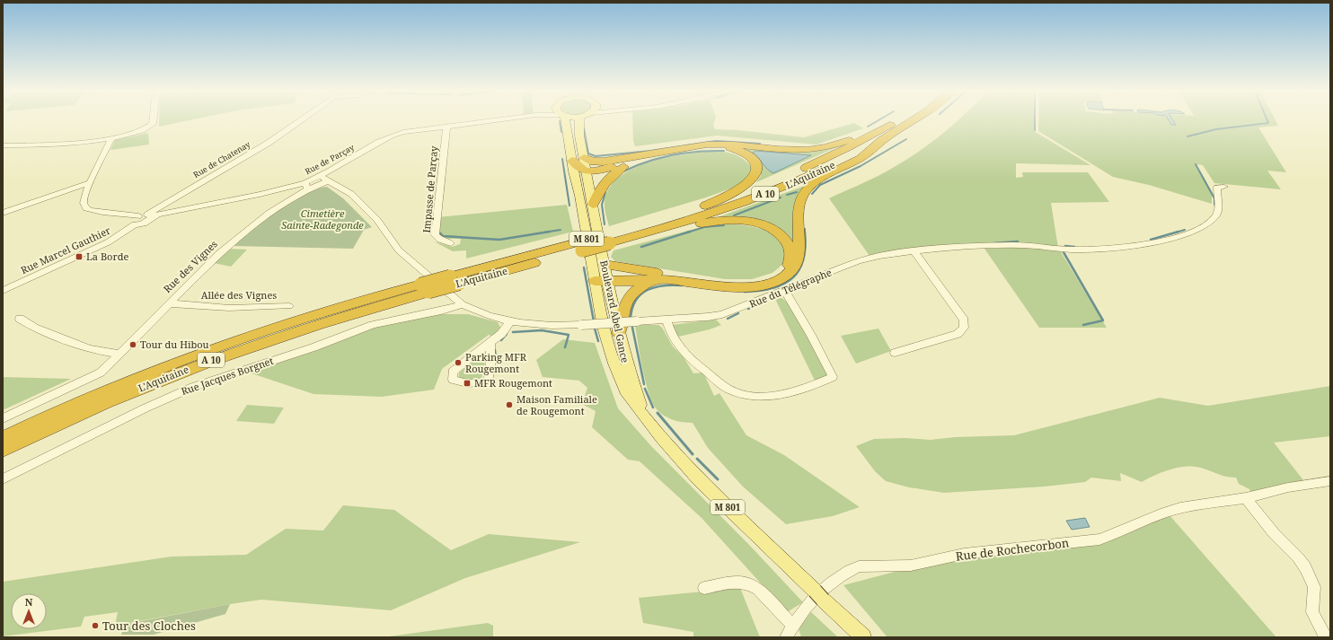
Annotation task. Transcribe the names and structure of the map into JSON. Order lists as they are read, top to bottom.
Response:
{
  "streets": {
    "highway": ["L'Aquitaine", "A 10"],
    "main road": ["M 801", "Boulevard Abel Gance"],
    "street": [
      "Rue de Chatenay",
      "Rue de Parçay",
      "Impasse de Parçay",
      "Rue Marcel Gauthier",
      "Rue des Vignes",
      "Rue du Télégraphe",
      "Allée des Vignes",
      "Rue Jacques Borgnet",
      "Rue de Rochecorbon"
    ]
  },
  "crossings": [
    ["Rue de Chatenay", "Rue de Parçay"],
    ["Rue de Chatenay", "Rue Marcel Gauthier"],
    ["Rue de Parçay", "Impasse de Parçay"],
    ["Rue de Parçay", "Rue Marcel Gauthier"],
    ["Rue de Parçay", "Rue des Vignes"],
    ["Rue de Parçay", "Rue du Télégraphe"],
    ["Rue des Vignes", "Rue du Télégraphe"],
    ["Rue des Vignes", "Allée des Vignes"],
    ["Rue du Télégraphe", "Rue Jacques Borgnet"]
  ],
  "parks": ["Cimetière Sainte-Radegonde"],
  "places": {
    "transit": ["La Borde", "MFR Rougemont"],
    "other": [
      "Tour du Hibou",
      "Parking MFR Rougemont",
      "Maison Familiale de Rougemont",
      "Tour des Cloches"
    ]
  },
  "north": "top"
}
